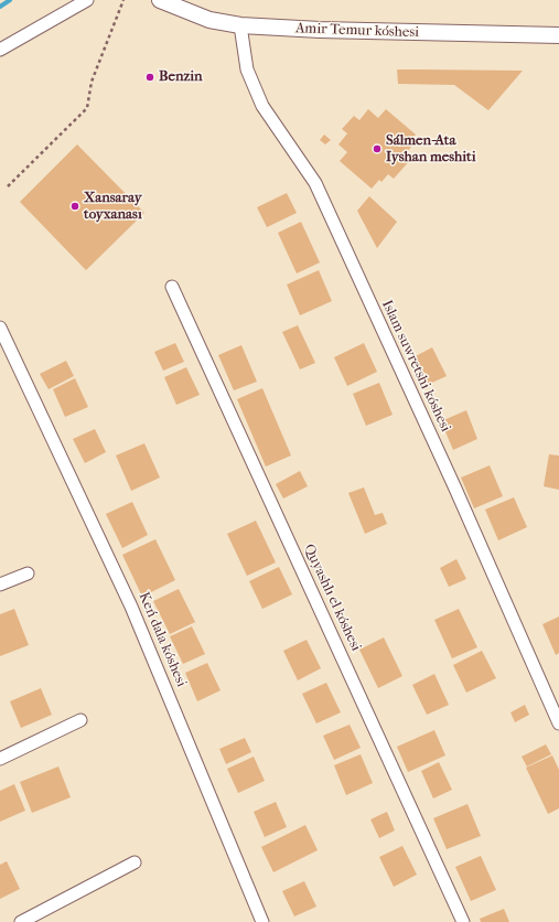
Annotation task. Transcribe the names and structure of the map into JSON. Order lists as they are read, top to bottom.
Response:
{
  "streets": {
    "street": [
      "Amir Temur kóshesi",
      "Islam suwretshi kóshesi",
      "Quyashlı el kóshesi",
      "Keń dala kóshesi"
    ]
  },
  "crossings": [
    ["Amir Temur kóshesi", "Islam suwretshi kóshesi"]
  ],
  "places": ["Benzin", "Sálmen-Ata Iyshan meshiti", "Xansaray toyxanası"]
}
